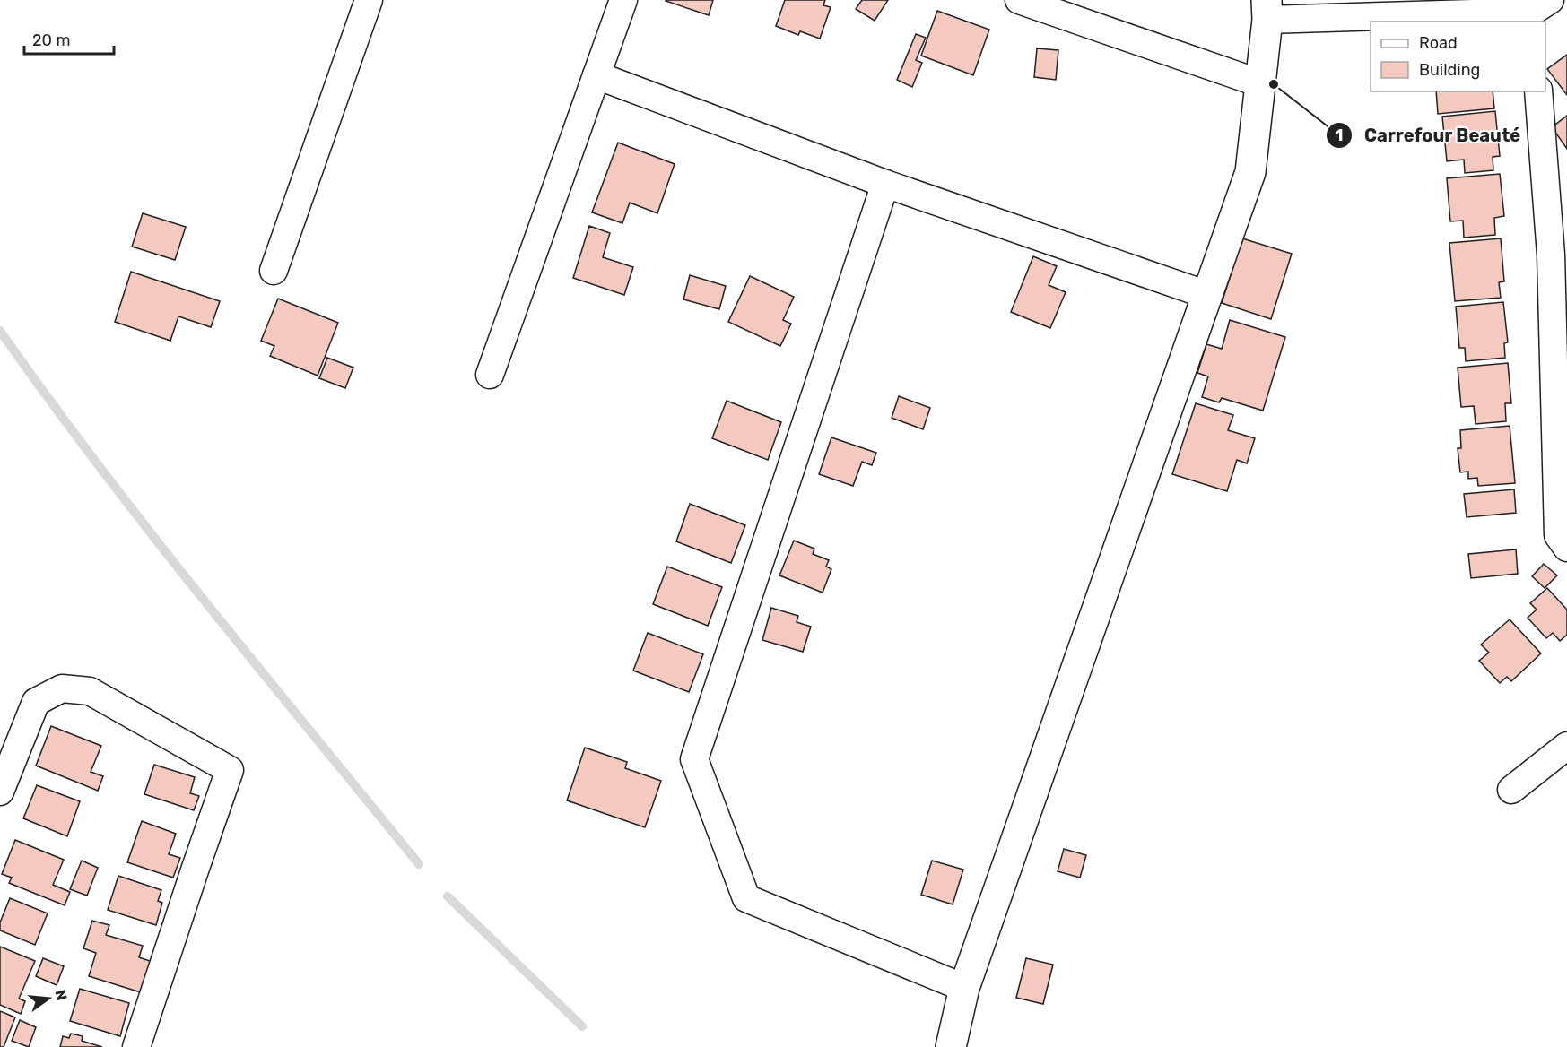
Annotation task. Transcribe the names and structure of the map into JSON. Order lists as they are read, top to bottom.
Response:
{
  "places": ["Carrefour Beauté"],
  "legend": ["Road", "Building"],
  "scale_bar": "20 m",
  "north": "right"
}
